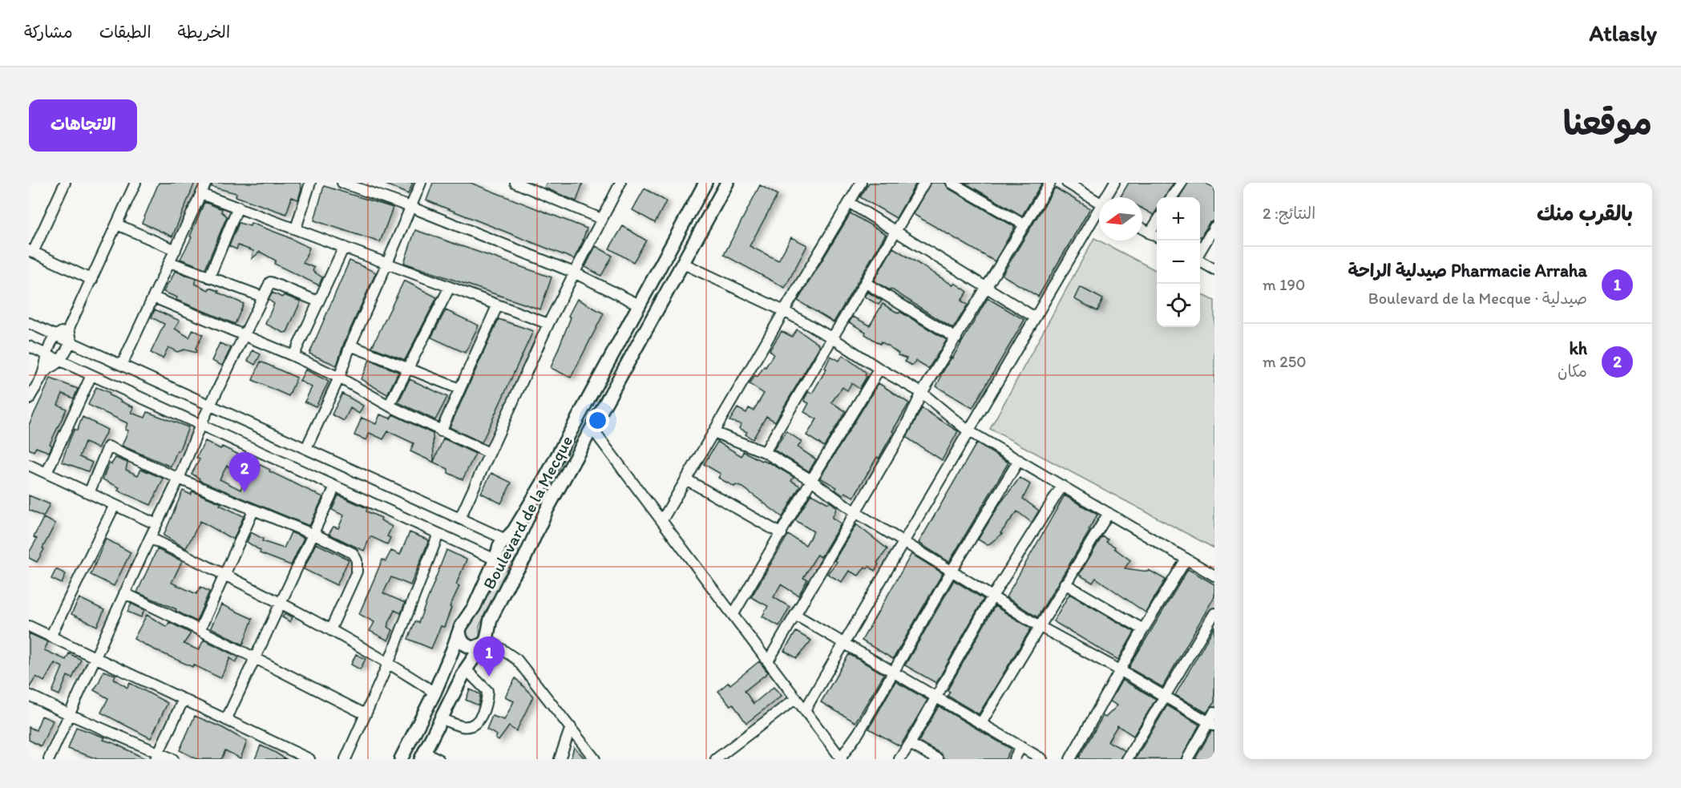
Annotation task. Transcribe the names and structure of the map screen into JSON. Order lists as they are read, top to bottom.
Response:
{
  "streets": {
    "main road": ["Boulevard de la Mecque"]
  },
  "north": "left",
  "page": {
    "header": "Atlasly",
    "nav": ["الخريطة", "الطبقات", "مشاركة"],
    "title": "موقعنا",
    "buttons": "الاتجاهات",
    "heading": ["بالقرب منك", "النتائج: 2"],
    "map_buttons": ["+", "−"],
    "list": [
      {
        "mark": "1",
        "name": "Pharmacie Arraha صيدلية الراحة",
        "note": "صيدلية · Boulevard de la Mecque",
        "value": "190 m"
      },
      {
        "mark": "2",
        "name": "kh",
        "note": "مكان",
        "value": "250 m"
      }
    ],
    "pins": ["2", "1"]
  }
}
